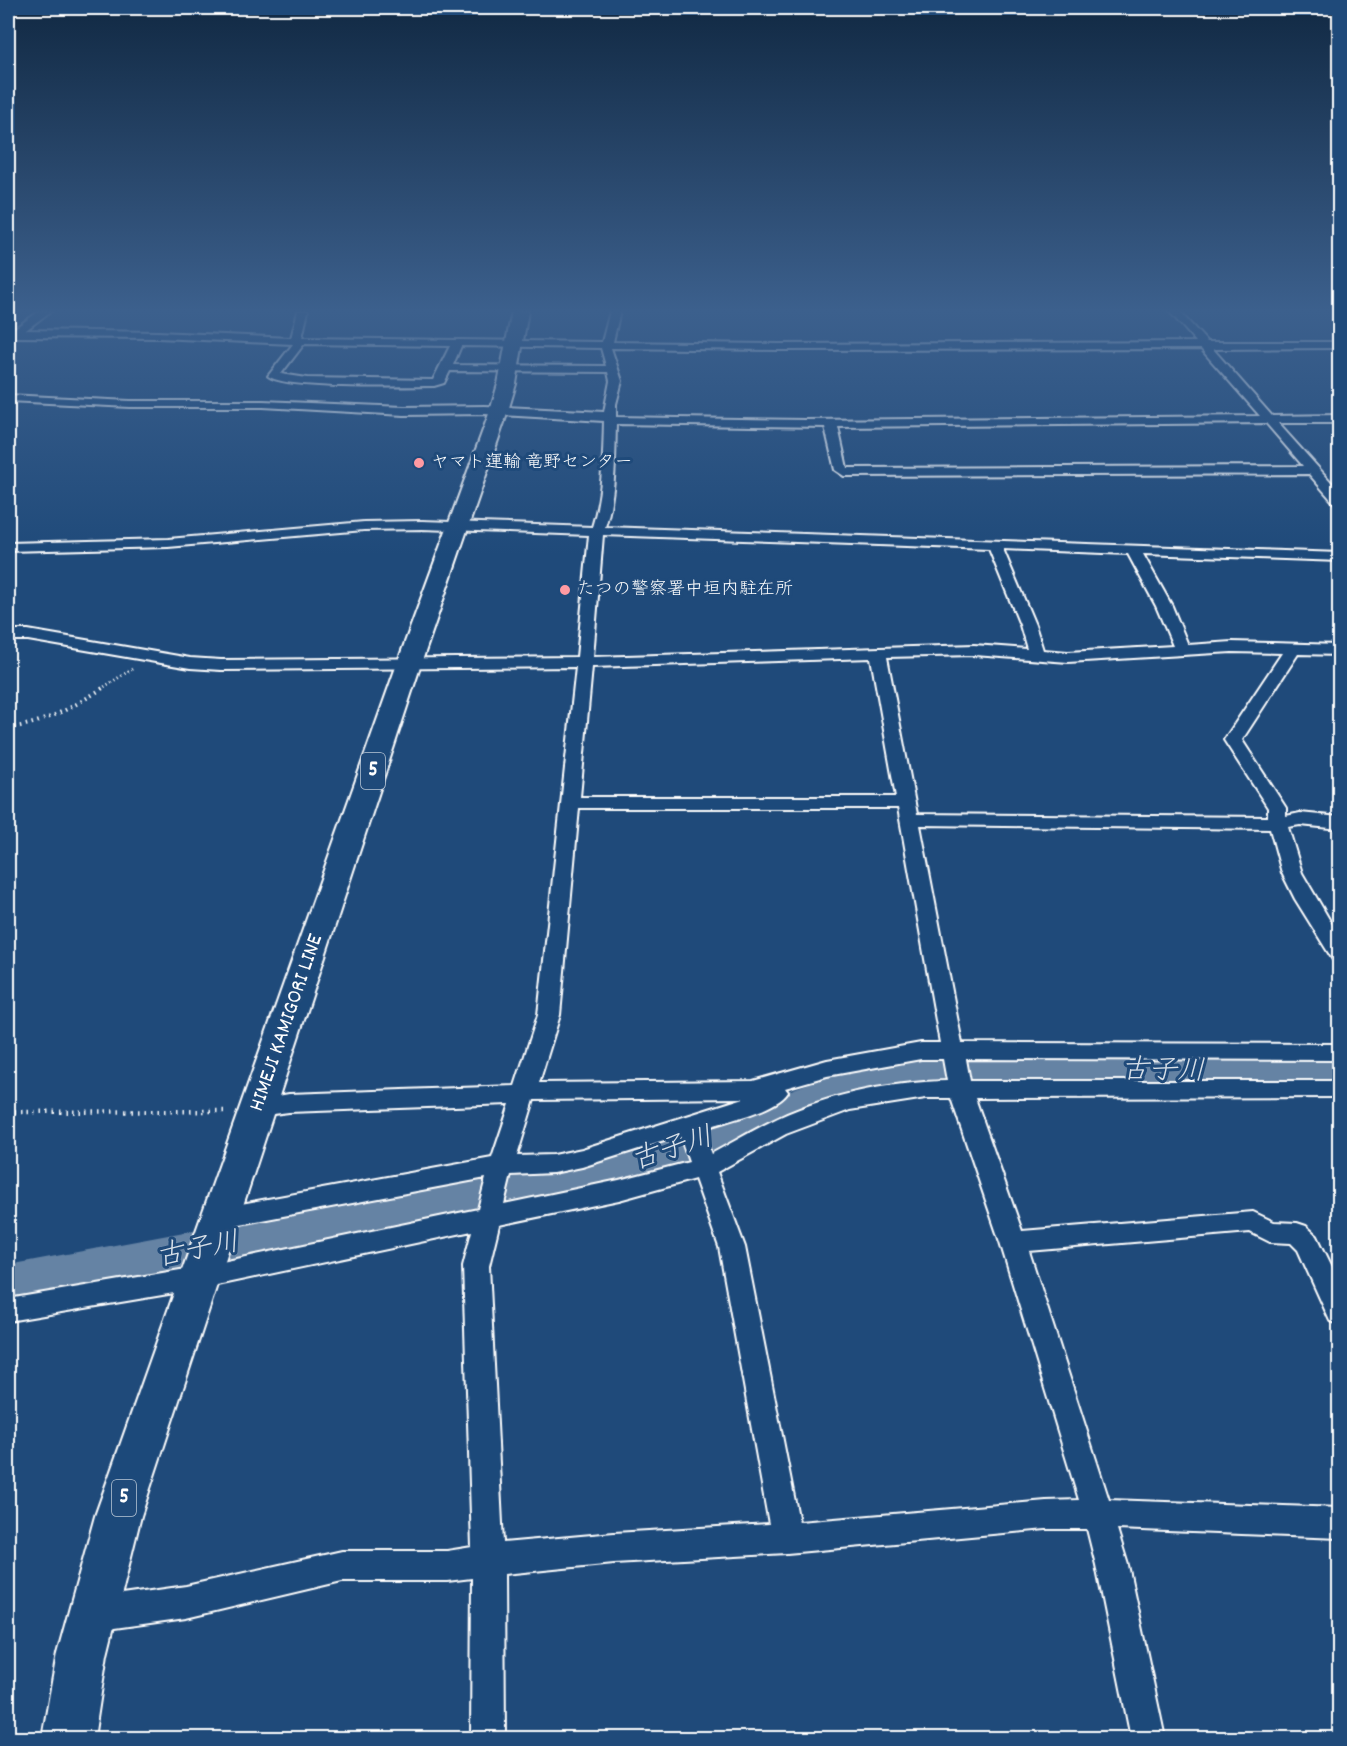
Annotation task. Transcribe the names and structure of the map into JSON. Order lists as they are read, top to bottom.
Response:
{
  "streets": {
    "main road": ["5", "HIMEJI KAMIGORI LINE"]
  },
  "water": ["古子川"],
  "places": ["ヤマト運輸 竜野センター", "たつの警察署中垣内駐在所"]
}
